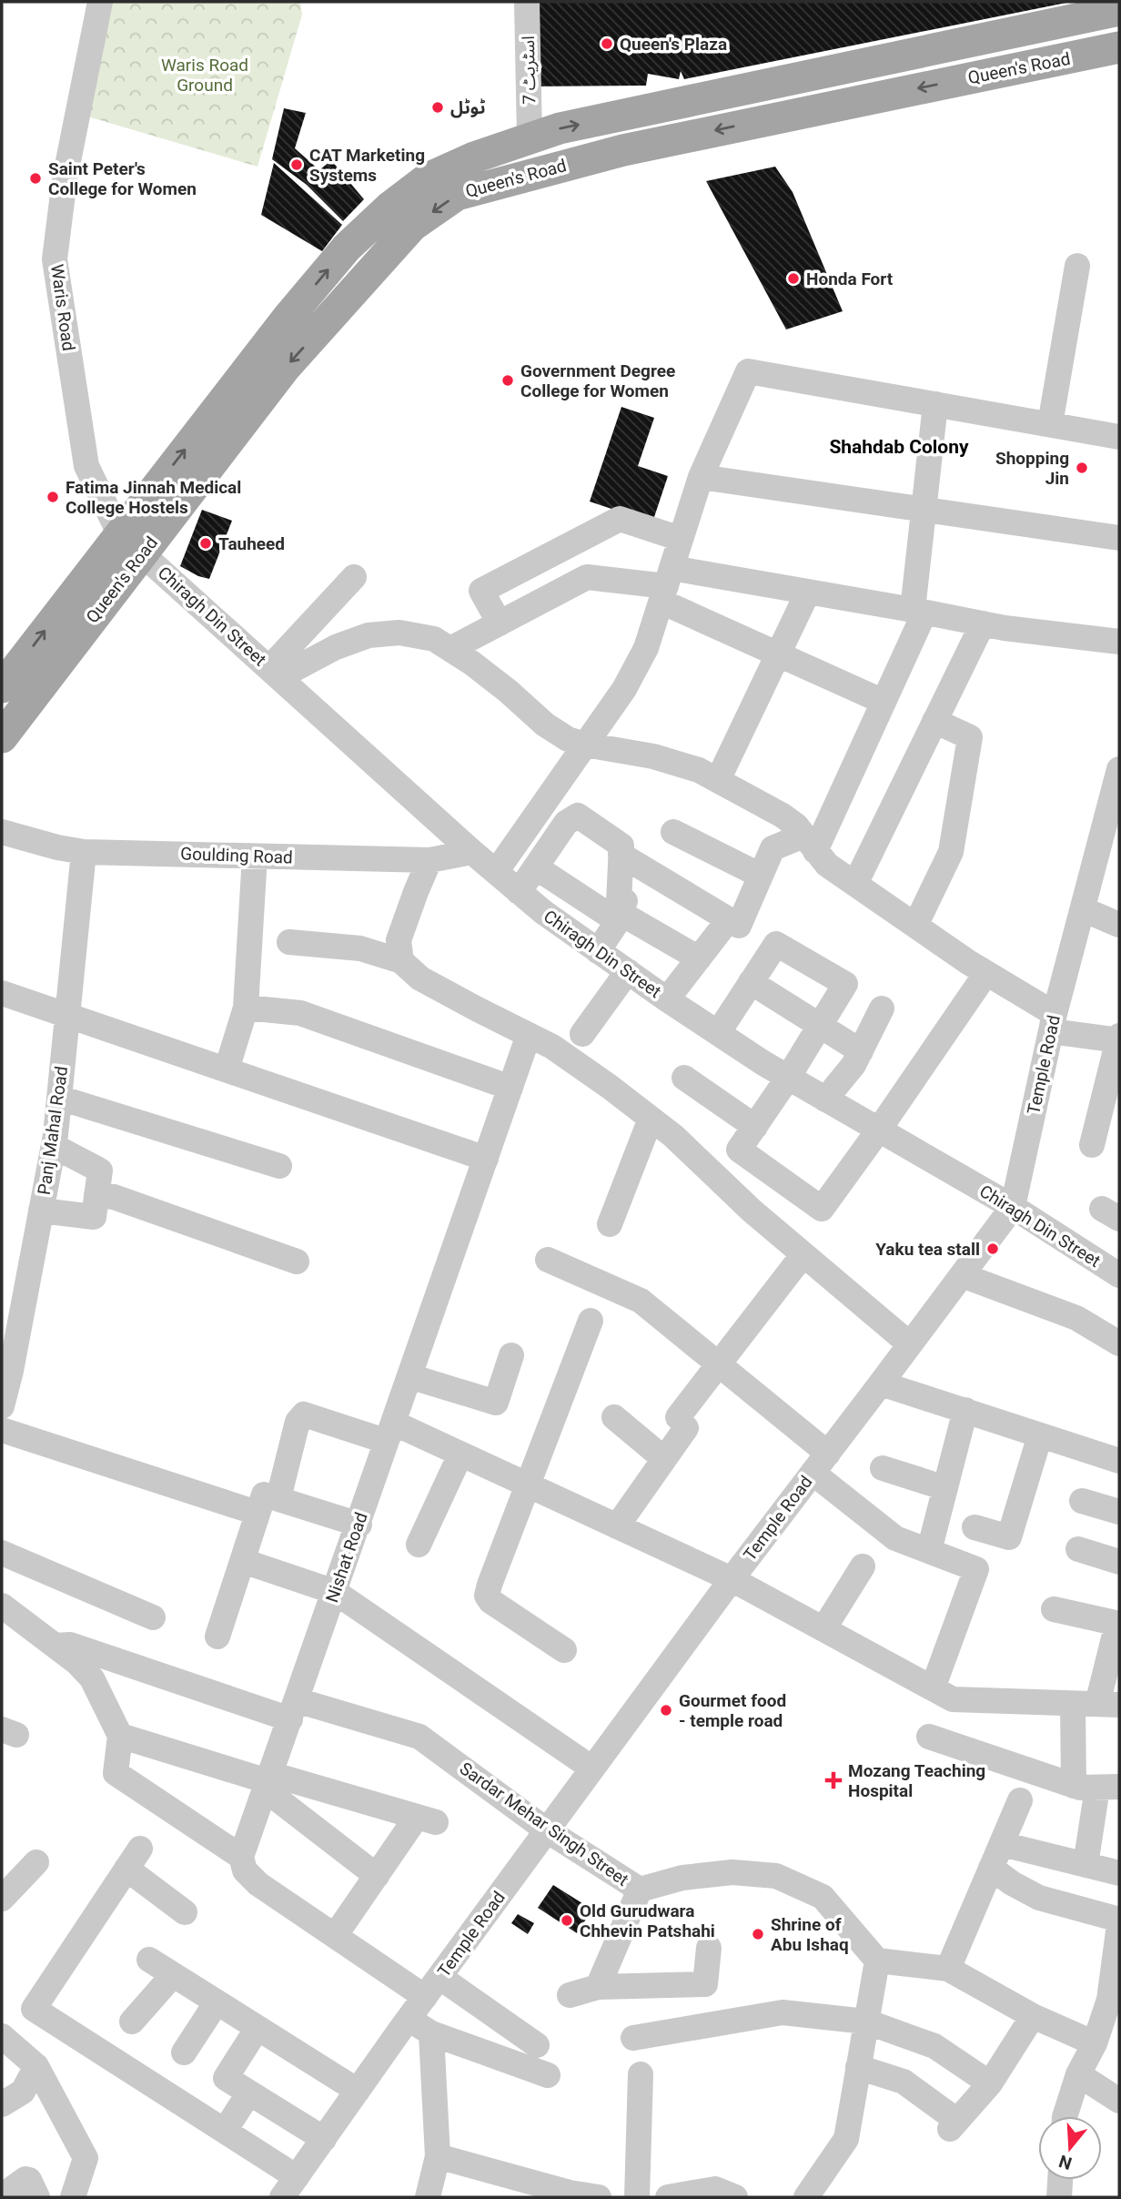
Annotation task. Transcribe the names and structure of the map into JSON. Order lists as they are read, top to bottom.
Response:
{
  "streets": {
    "main road": ["Queen's Road"],
    "street": [
      "اسٹریٹ 7",
      "Waris Road",
      "Chiragh Din Street",
      "Goulding Road",
      "Temple Road",
      "Panj Mahal Road",
      "Nishat Road",
      "Sardar Mehar Singh Street"
    ]
  },
  "crossings": [
    ["Queen's Road", "اسٹریٹ 7"],
    ["Queen's Road", "Waris Road"],
    ["Queen's Road", "Chiragh Din Street"],
    ["Waris Road", "Chiragh Din Street"],
    ["Chiragh Din Street", "Goulding Road"],
    ["Chiragh Din Street", "Temple Road"],
    ["Goulding Road", "Panj Mahal Road"],
    ["Temple Road", "Sardar Mehar Singh Street"],
    ["Nishat Road", "Sardar Mehar Singh Street"]
  ],
  "districts": ["Shahdab Colony"],
  "parks": ["Waris Road Ground"],
  "places": {
    "other": [
      "Queen's Plaza",
      "ٹوٹل",
      "CAT Marketing Systems",
      "Saint Peter's College for Women",
      "Honda Fort",
      "Government Degree College for Women",
      "Shopping Jin",
      "Fatima Jinnah Medical College Hostels",
      "Tauheed",
      "Yaku tea stall",
      "Gourmet food - temple road",
      "Old Gurudwara Chhevin Patshahi",
      "Shrine of Abu Ishaq"
    ],
    "health": ["Mozang Teaching Hospital"]
  },
  "north": "bottom"
}
